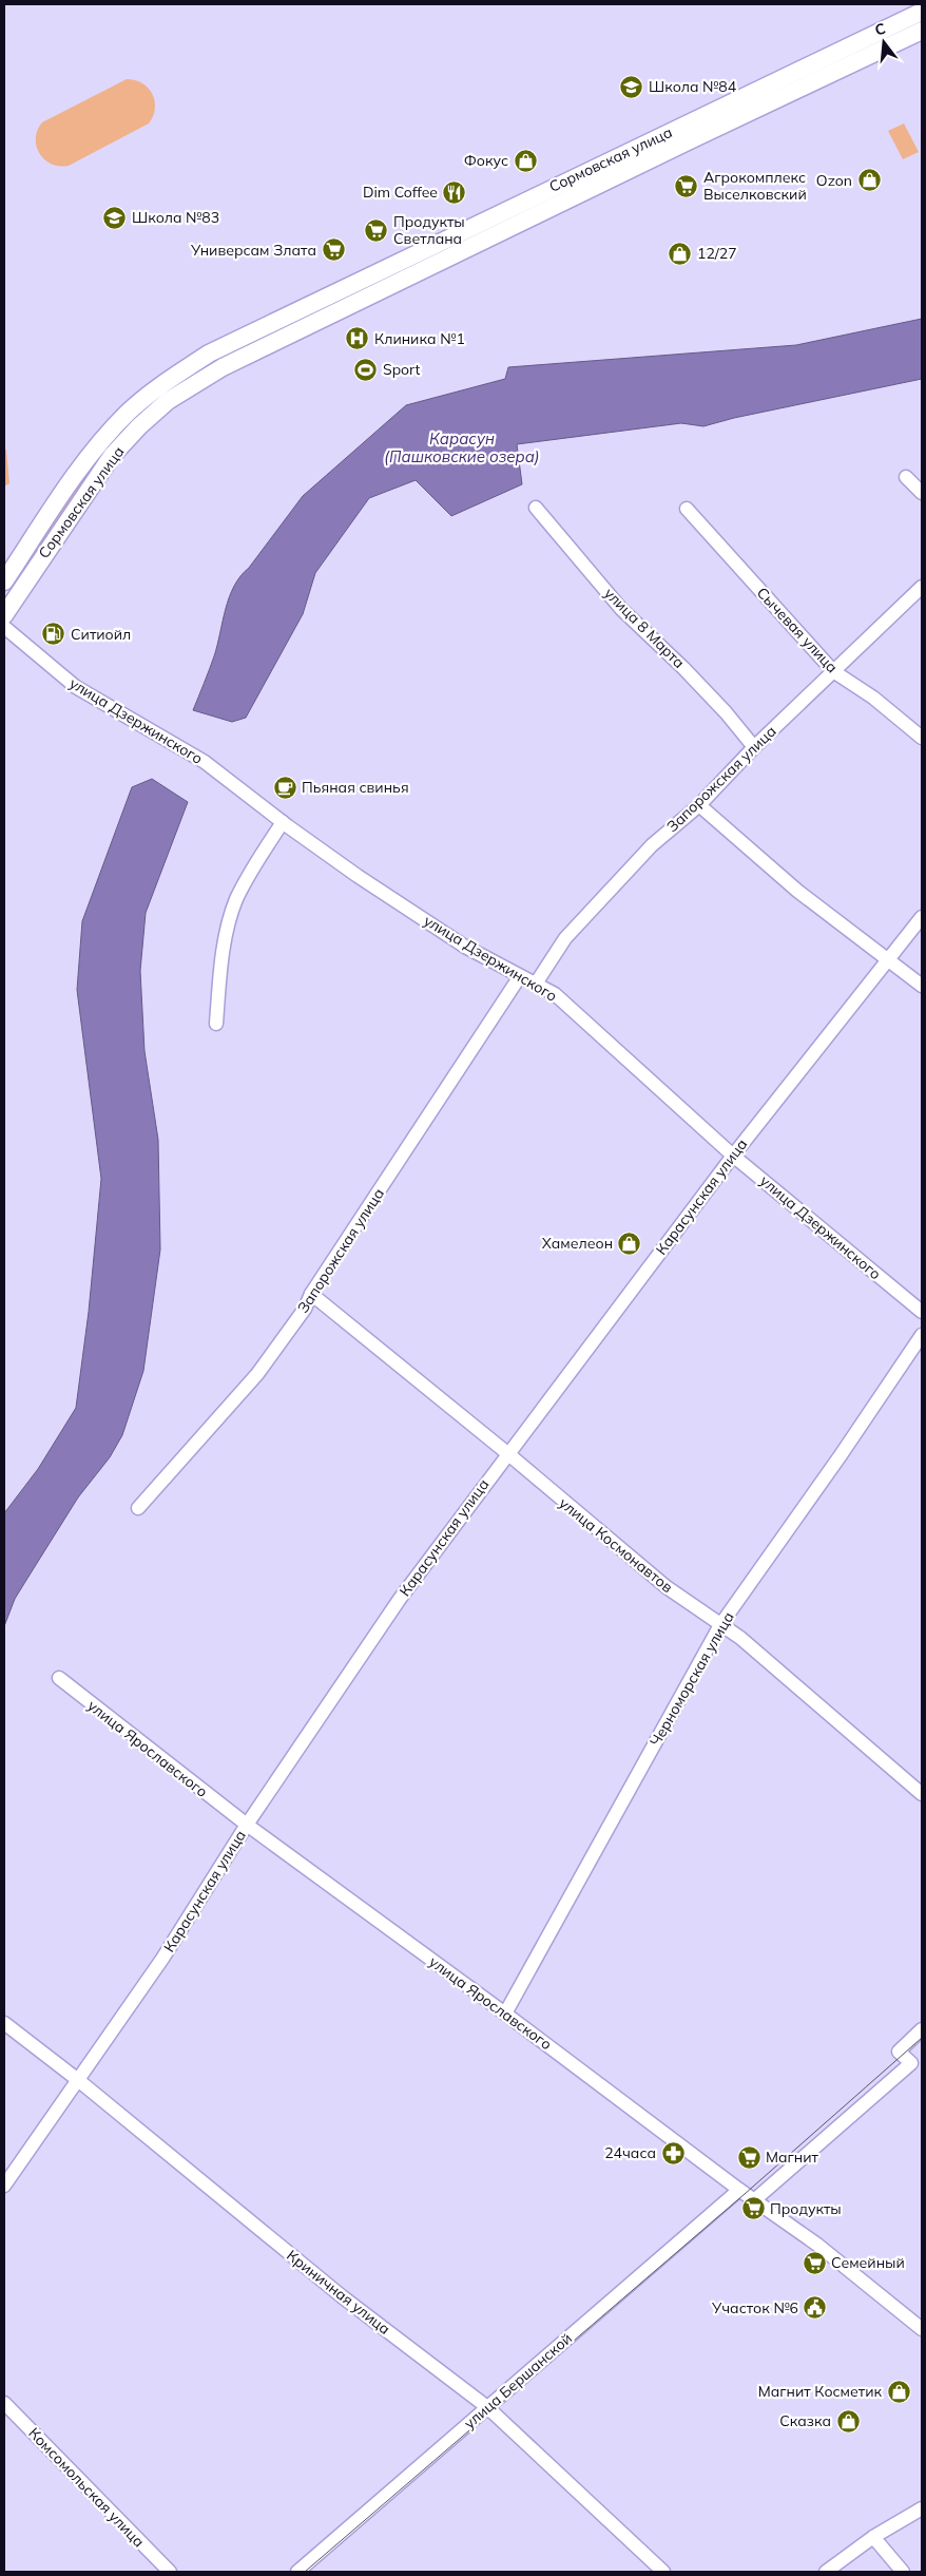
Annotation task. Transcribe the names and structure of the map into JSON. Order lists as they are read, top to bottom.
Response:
{
  "streets": {
    "main road": ["Сормовская улица"],
    "street": [
      "улица 8 Марта",
      "Сычевая улица",
      "улица Дзержинского",
      "Запорожская улица",
      "Карасунская улица",
      "улица Космонавтов",
      "Черноморская улица",
      "улица Ярославского",
      "Криничная улица",
      "улица Бершанской",
      "Комсомольская улица"
    ]
  },
  "crossings": [
    ["улица 8 Марта", "Запорожская улица"],
    ["Сычевая улица", "Запорожская улица"],
    ["улица Дзержинского", "Запорожская улица"],
    ["улица Дзержинского", "Карасунская улица"],
    ["Запорожская улица", "улица Космонавтов"],
    ["Карасунская улица", "улица Космонавтов"],
    ["Карасунская улица", "улица Ярославского"],
    ["Карасунская улица", "Криничная улица"],
    ["улица Космонавтов", "Черноморская улица"],
    ["Черноморская улица", "улица Ярославского"],
    ["улица Ярославского", "улица Бершанской"],
    ["Криничная улица", "улица Бершанской"]
  ],
  "water": ["Карасун (Пашковские озера)"],
  "places": {
    "school or university": ["Школа №84", "Школа №83"],
    "shop": [
      "Фокус",
      "Ozon",
      "12/27",
      "Хамелеон",
      "Магнит Косметик",
      "Сказка"
    ],
    "supermarket": [
      "Агрокомплекс Выселковский",
      "Продукты Светлана",
      "Универсам Злата",
      "Магнит",
      "Продукты",
      "Семейный"
    ],
    "restaurant": ["Dim Coffee"],
    "hospital": ["Клиника №1"],
    "sports": ["Sport"],
    "fuel station": ["Ситиойл"],
    "cafe": ["Пьяная свинья"],
    "pharmacy": ["24часа"],
    "public building": ["Участок №6"]
  },
  "north": "top"
}
